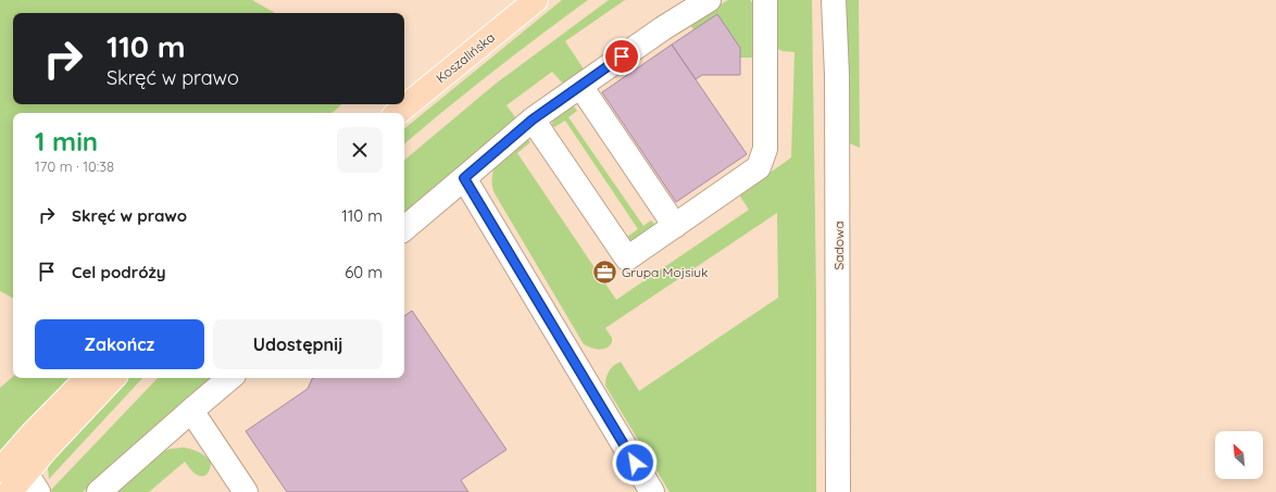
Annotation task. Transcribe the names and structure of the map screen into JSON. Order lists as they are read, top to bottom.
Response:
{
  "streets": {
    "main road": ["Koszalińska"],
    "street": ["Sadowa"]
  },
  "places": {
    "office": ["Grupa Mojsiuk"]
  },
  "north": "top left",
  "page": {
    "turn": ["110 m", "Skręć w prawo"],
    "heading": ["1 min", "170 m · 10:38"],
    "list": [
      {
        "name": "Skręć w prawo",
        "value": "110 m"
      },
      {
        "name": "Cel podróży",
        "value": "60 m"
      }
    ],
    "buttons": ["Zakończ", "Udostępnij"]
  }
}
